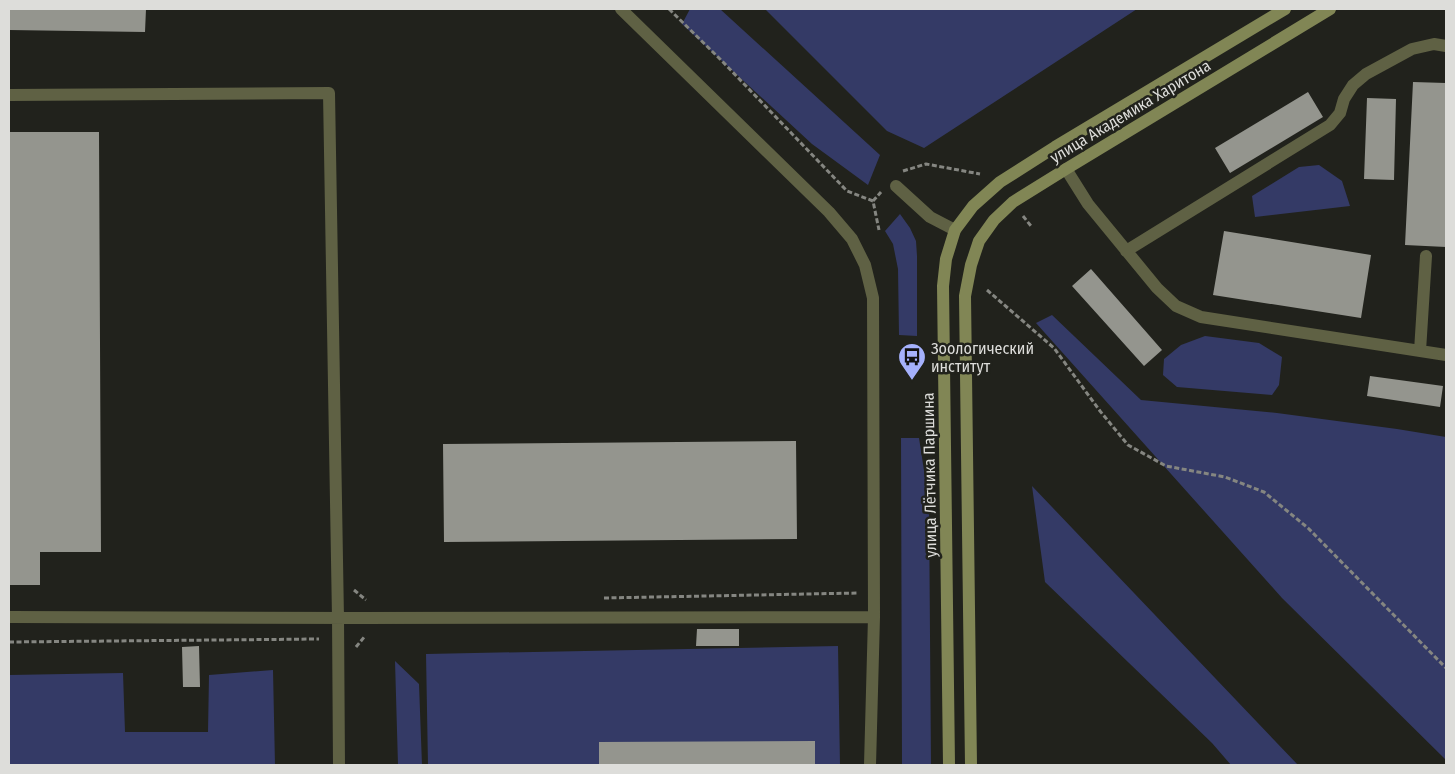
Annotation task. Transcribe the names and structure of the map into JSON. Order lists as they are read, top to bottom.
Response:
{
  "streets": {
    "street": ["улица Академика Харитона", "улица Лётчика Паршина"]
  },
  "crossings": [
    ["улица Академика Харитона", "улица Лётчика Паршина"]
  ],
  "places": {
    "bus stop": ["Зоологический институт"]
  }
}
